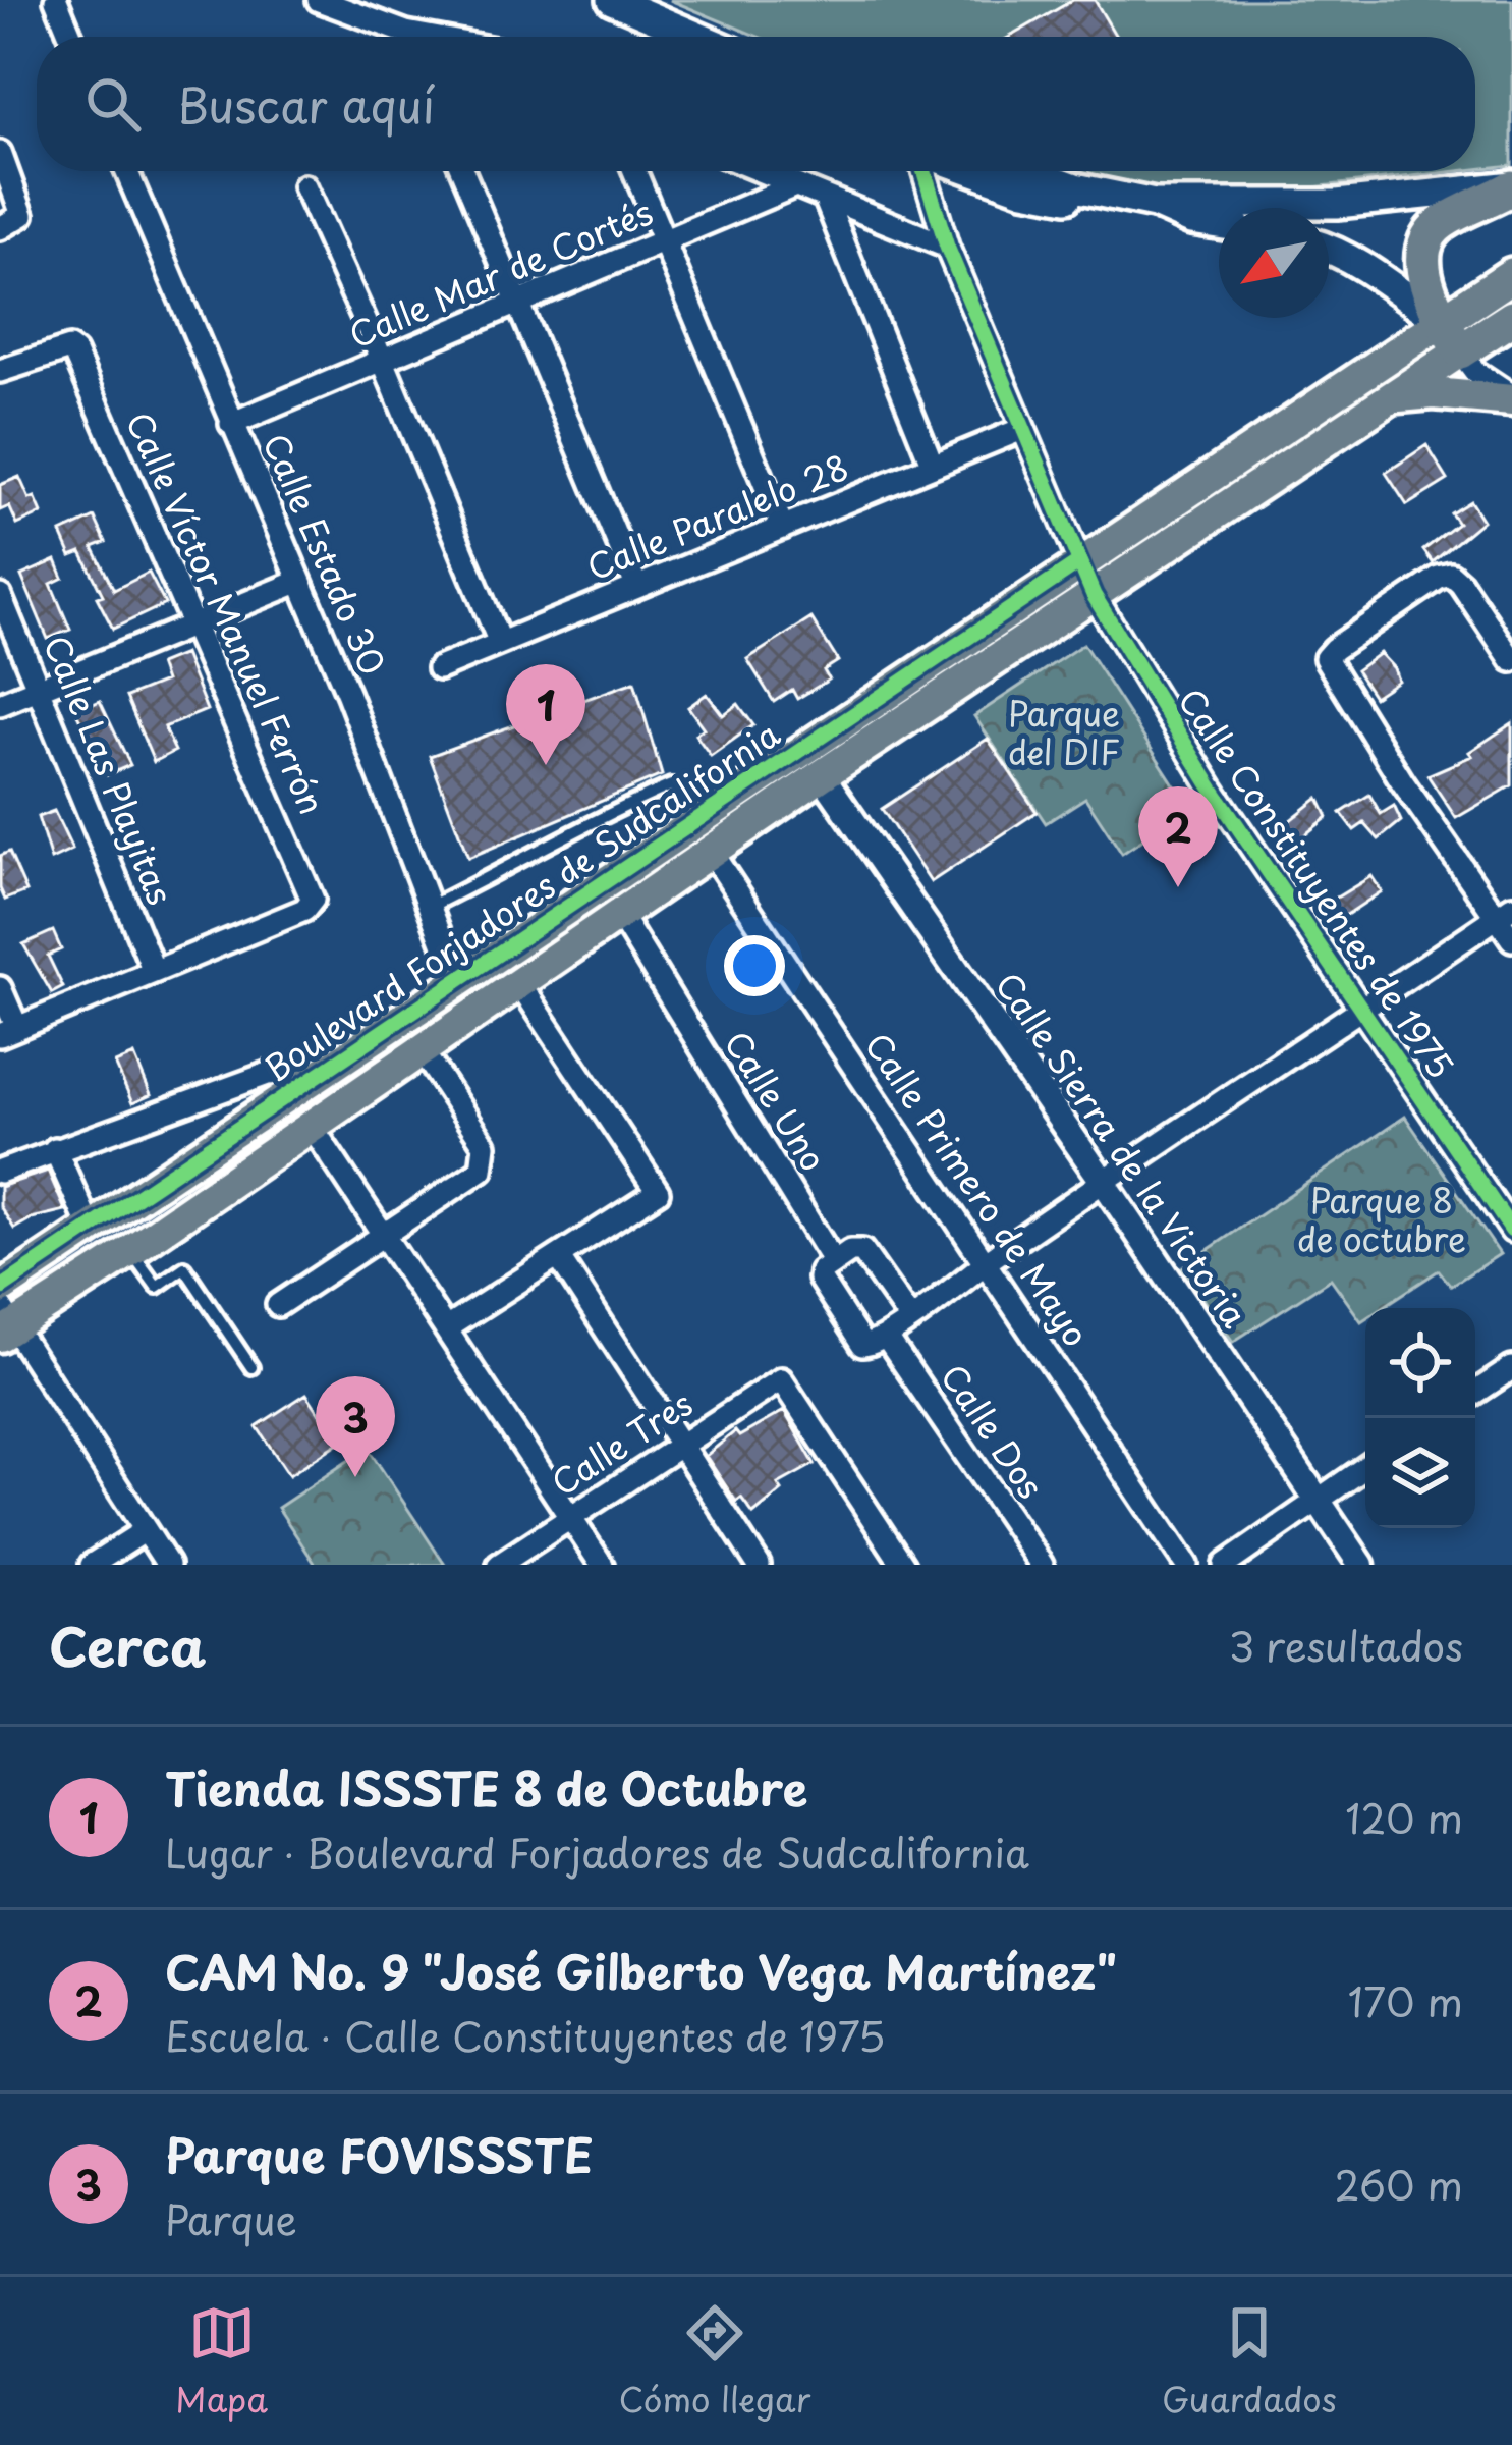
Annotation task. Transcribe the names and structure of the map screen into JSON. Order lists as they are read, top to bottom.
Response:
{
  "streets": {
    "highway": ["Boulevard Forjadores de Sudcalifornia"],
    "street": [
      "Calle Mar de Cortés",
      "Calle Paralelo 28",
      "Calle Estado 30",
      "Calle Víctor Manuel Ferrón",
      "Calle Las Playitas",
      "Calle Constituyentes de 1975",
      "Calle Uno",
      "Calle Sierra de la Victoria",
      "Calle Primero de Mayo",
      "Calle Dos",
      "Calle Tres"
    ]
  },
  "crossings": [
    ["Calle Mar de Cortés", "Calle Estado 30"],
    ["Calle Estado 30", "Boulevard Forjadores de Sudcalifornia"],
    ["Calle Víctor Manuel Ferrón", "Calle Las Playitas"],
    ["Calle Constituyentes de 1975", "Boulevard Forjadores de Sudcalifornia"],
    ["Boulevard Forjadores de Sudcalifornia", "Calle Uno"],
    ["Boulevard Forjadores de Sudcalifornia", "Calle Sierra de la Victoria"],
    ["Boulevard Forjadores de Sudcalifornia", "Calle Primero de Mayo"]
  ],
  "parks": ["Parque del DIF", "Parque 8 de octubre"],
  "north": "bottom left",
  "page": {
    "search": "Buscar aquí",
    "pins": ["1", "2", "3"],
    "heading": ["Cerca", "3 resultados"],
    "list": [
      {
        "mark": "1",
        "name": "Tienda ISSSTE 8 de Octubre",
        "note": "Lugar · Boulevard Forjadores de Sudcalifornia",
        "value": "120 m"
      },
      {
        "mark": "2",
        "name": "CAM No. 9 \"José Gilberto Vega Martínez\"",
        "note": "Escuela · Calle Constituyentes de 1975",
        "value": "170 m"
      },
      {
        "mark": "3",
        "name": "Parque FOVISSSTE",
        "note": "Parque",
        "value": "260 m"
      }
    ],
    "nav": ["Mapa", "Cómo llegar", "Guardados"]
  }
}
